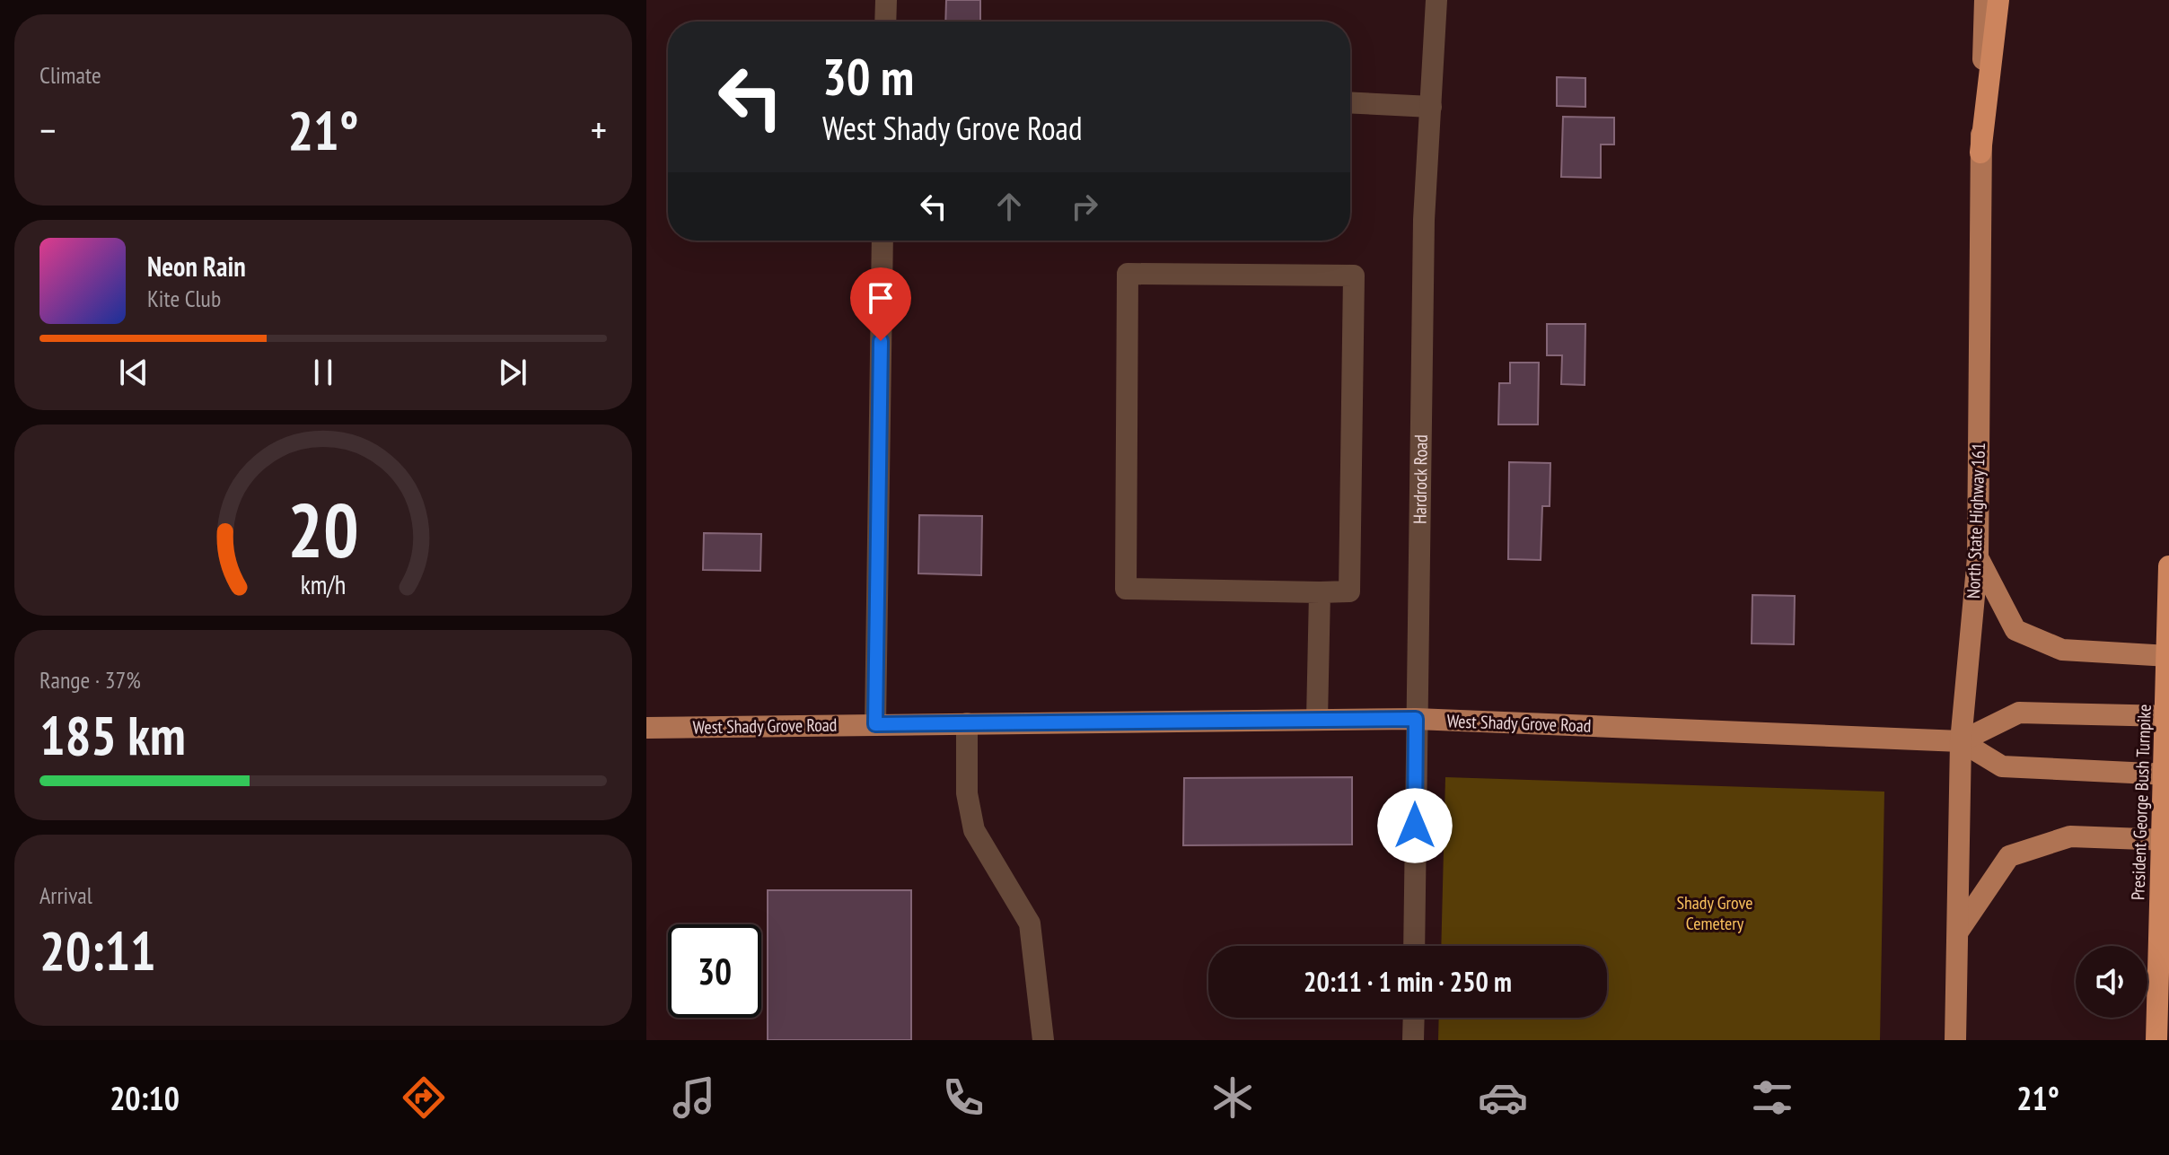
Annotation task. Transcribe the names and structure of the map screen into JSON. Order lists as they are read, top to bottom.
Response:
{
  "streets": {
    "highway": ["President George Bush Turnpike"],
    "main road": ["North State Highway 161", "West Shady Grove Road"],
    "street": ["Hardrock Road"]
  },
  "crossings": [
    ["Hardrock Road", "West Shady Grove Road"],
    ["North State Highway 161", "West Shady Grove Road"]
  ],
  "parks": ["Shady Grove Cemetery"],
  "page": {
    "tile": [
      "Climate",
      ["Range · 37%", "185 km"],
      ["Arrival", "20:11"]
    ],
    "turn": ["30 m", "West Shady Grove Road"],
    "heat": ["−", "21°", "+"],
    "song": ["Neon Rain", "Kite Club"],
    "limit": "30",
    "trip": "20:11 · 1 min · 250 m",
    "tabs": ["20:10", "21°"],
    "gauge": ["20", "km/h"]
  }
}
